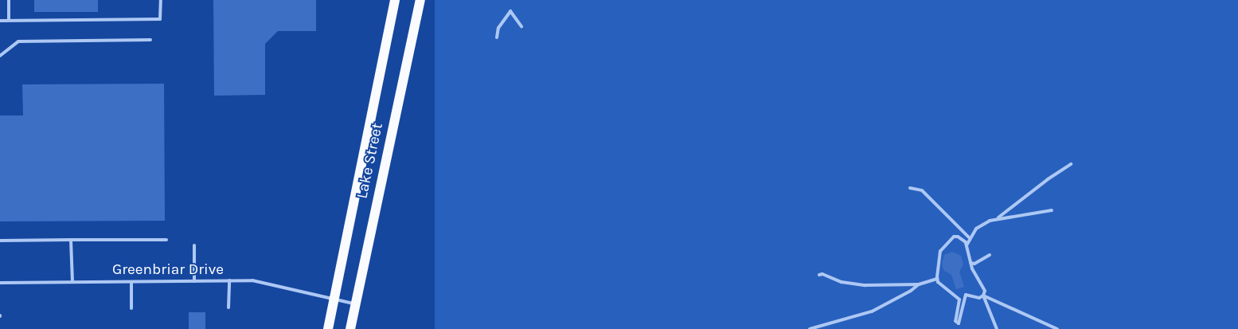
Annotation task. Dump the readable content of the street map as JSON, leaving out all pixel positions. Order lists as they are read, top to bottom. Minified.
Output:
{"streets":{"main road":["Lake Street"],"lane":["Greenbriar Drive"]},"crossings":[["Lake Street","Greenbriar Drive"]]}
